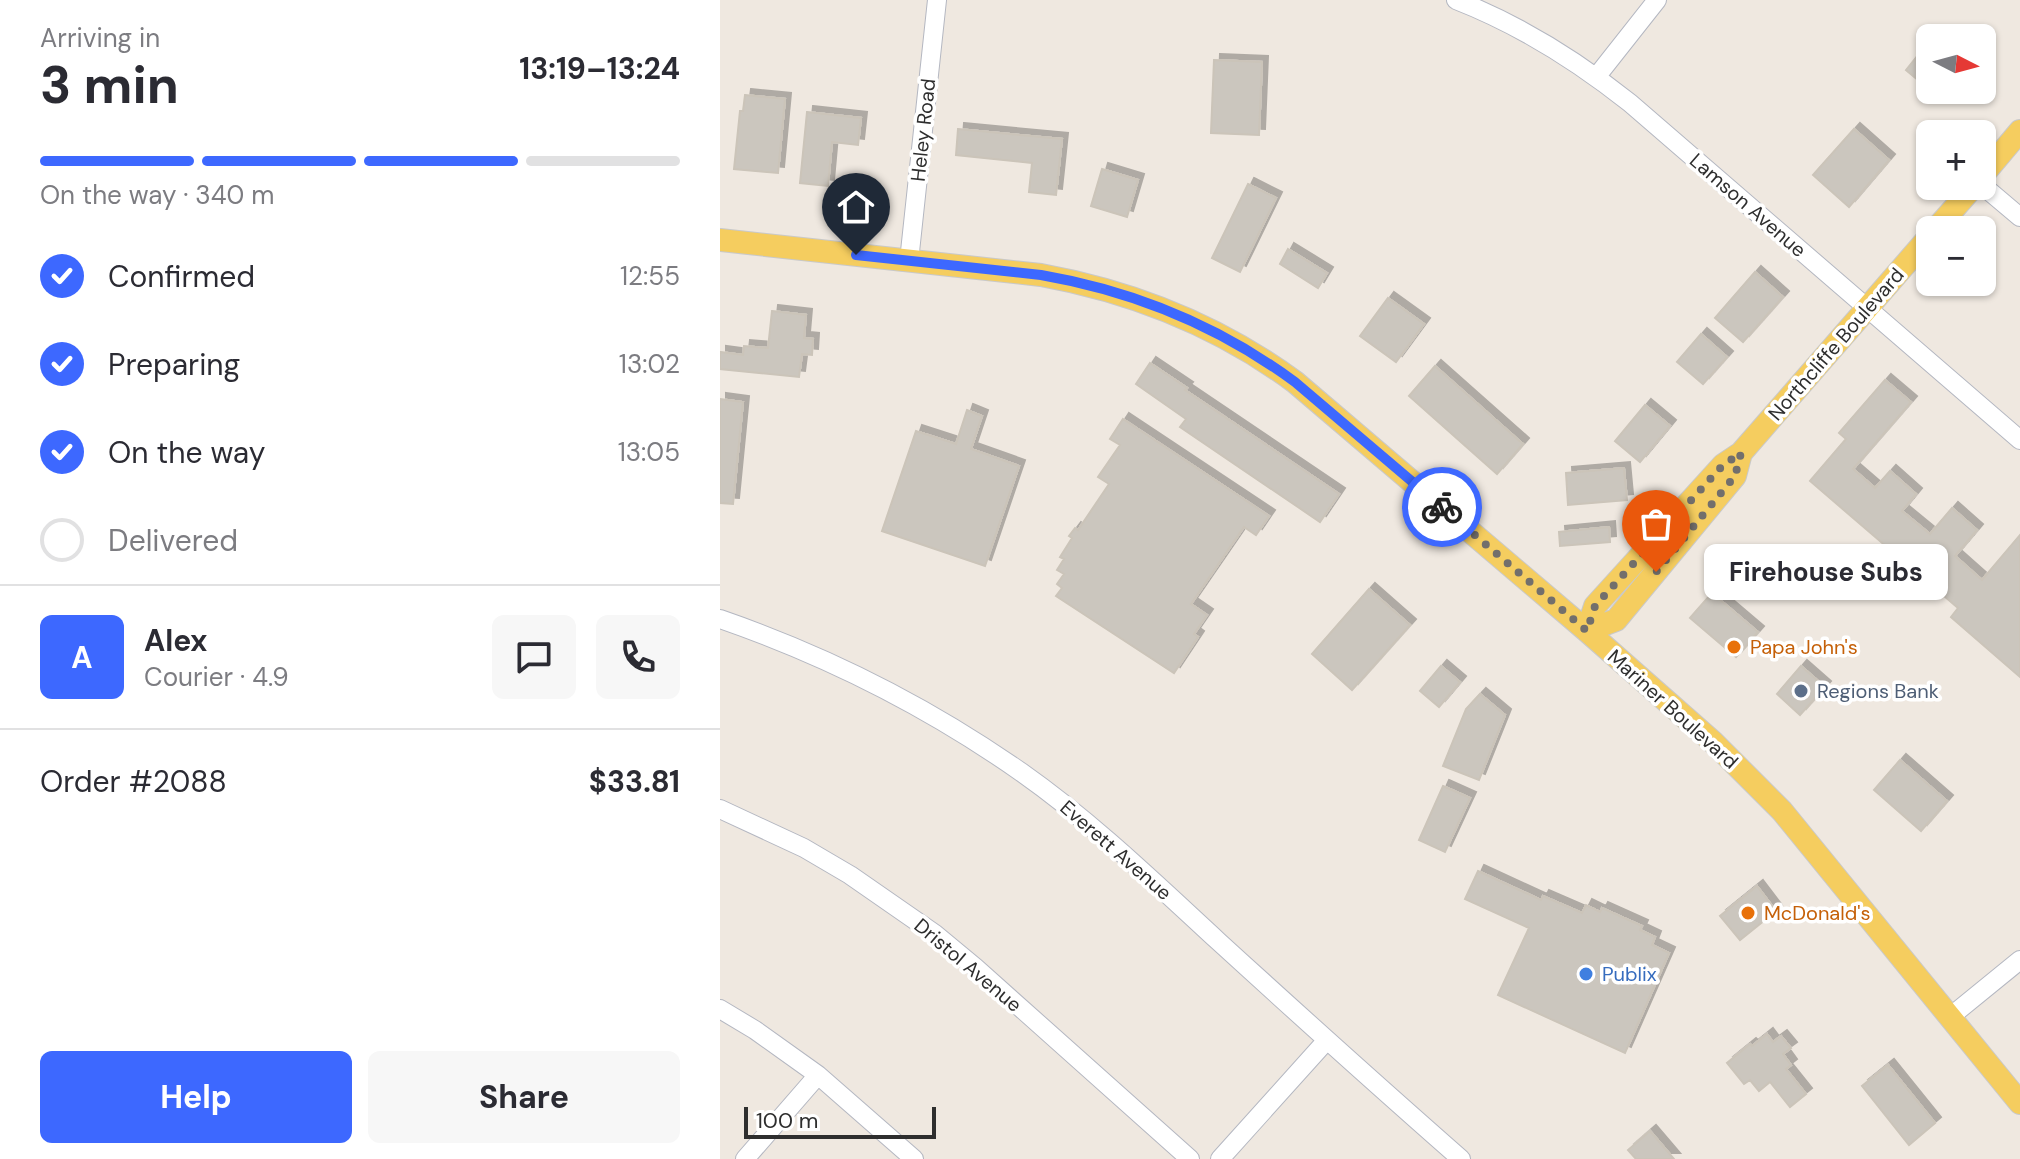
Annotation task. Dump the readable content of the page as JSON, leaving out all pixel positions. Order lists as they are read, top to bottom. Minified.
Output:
{"streets":{"main road":["Northcliffe Boulevard","Mariner Boulevard"],"street":["Heley Road","Lamson Avenue","Everett Avenue","Dristol Avenue"]},"crossings":[["Heley Road","Mariner Boulevard"],["Lamson Avenue","Northcliffe Boulevard"],["Northcliffe Boulevard","Mariner Boulevard"]],"places":["Firehouse Subs","Papa John's","Regions Bank","McDonald's","Publix"],"scale_bar":"100 m","north":"right","page":{"heading":["3 min","Arriving in","13:19–13:24"],"panel":["Alex","Courier · 4.9","Order #2088","$33.81"],"map_buttons":["+","−"],"bar":"On the way · 340 m","list":[["Confirmed","12:55"],["Preparing","13:02"],["On the way","13:05"],"Delivered"],"bubble":"Firehouse Subs","round":"A","buttons":["Help","Share"],"scale":"100 m"}}
